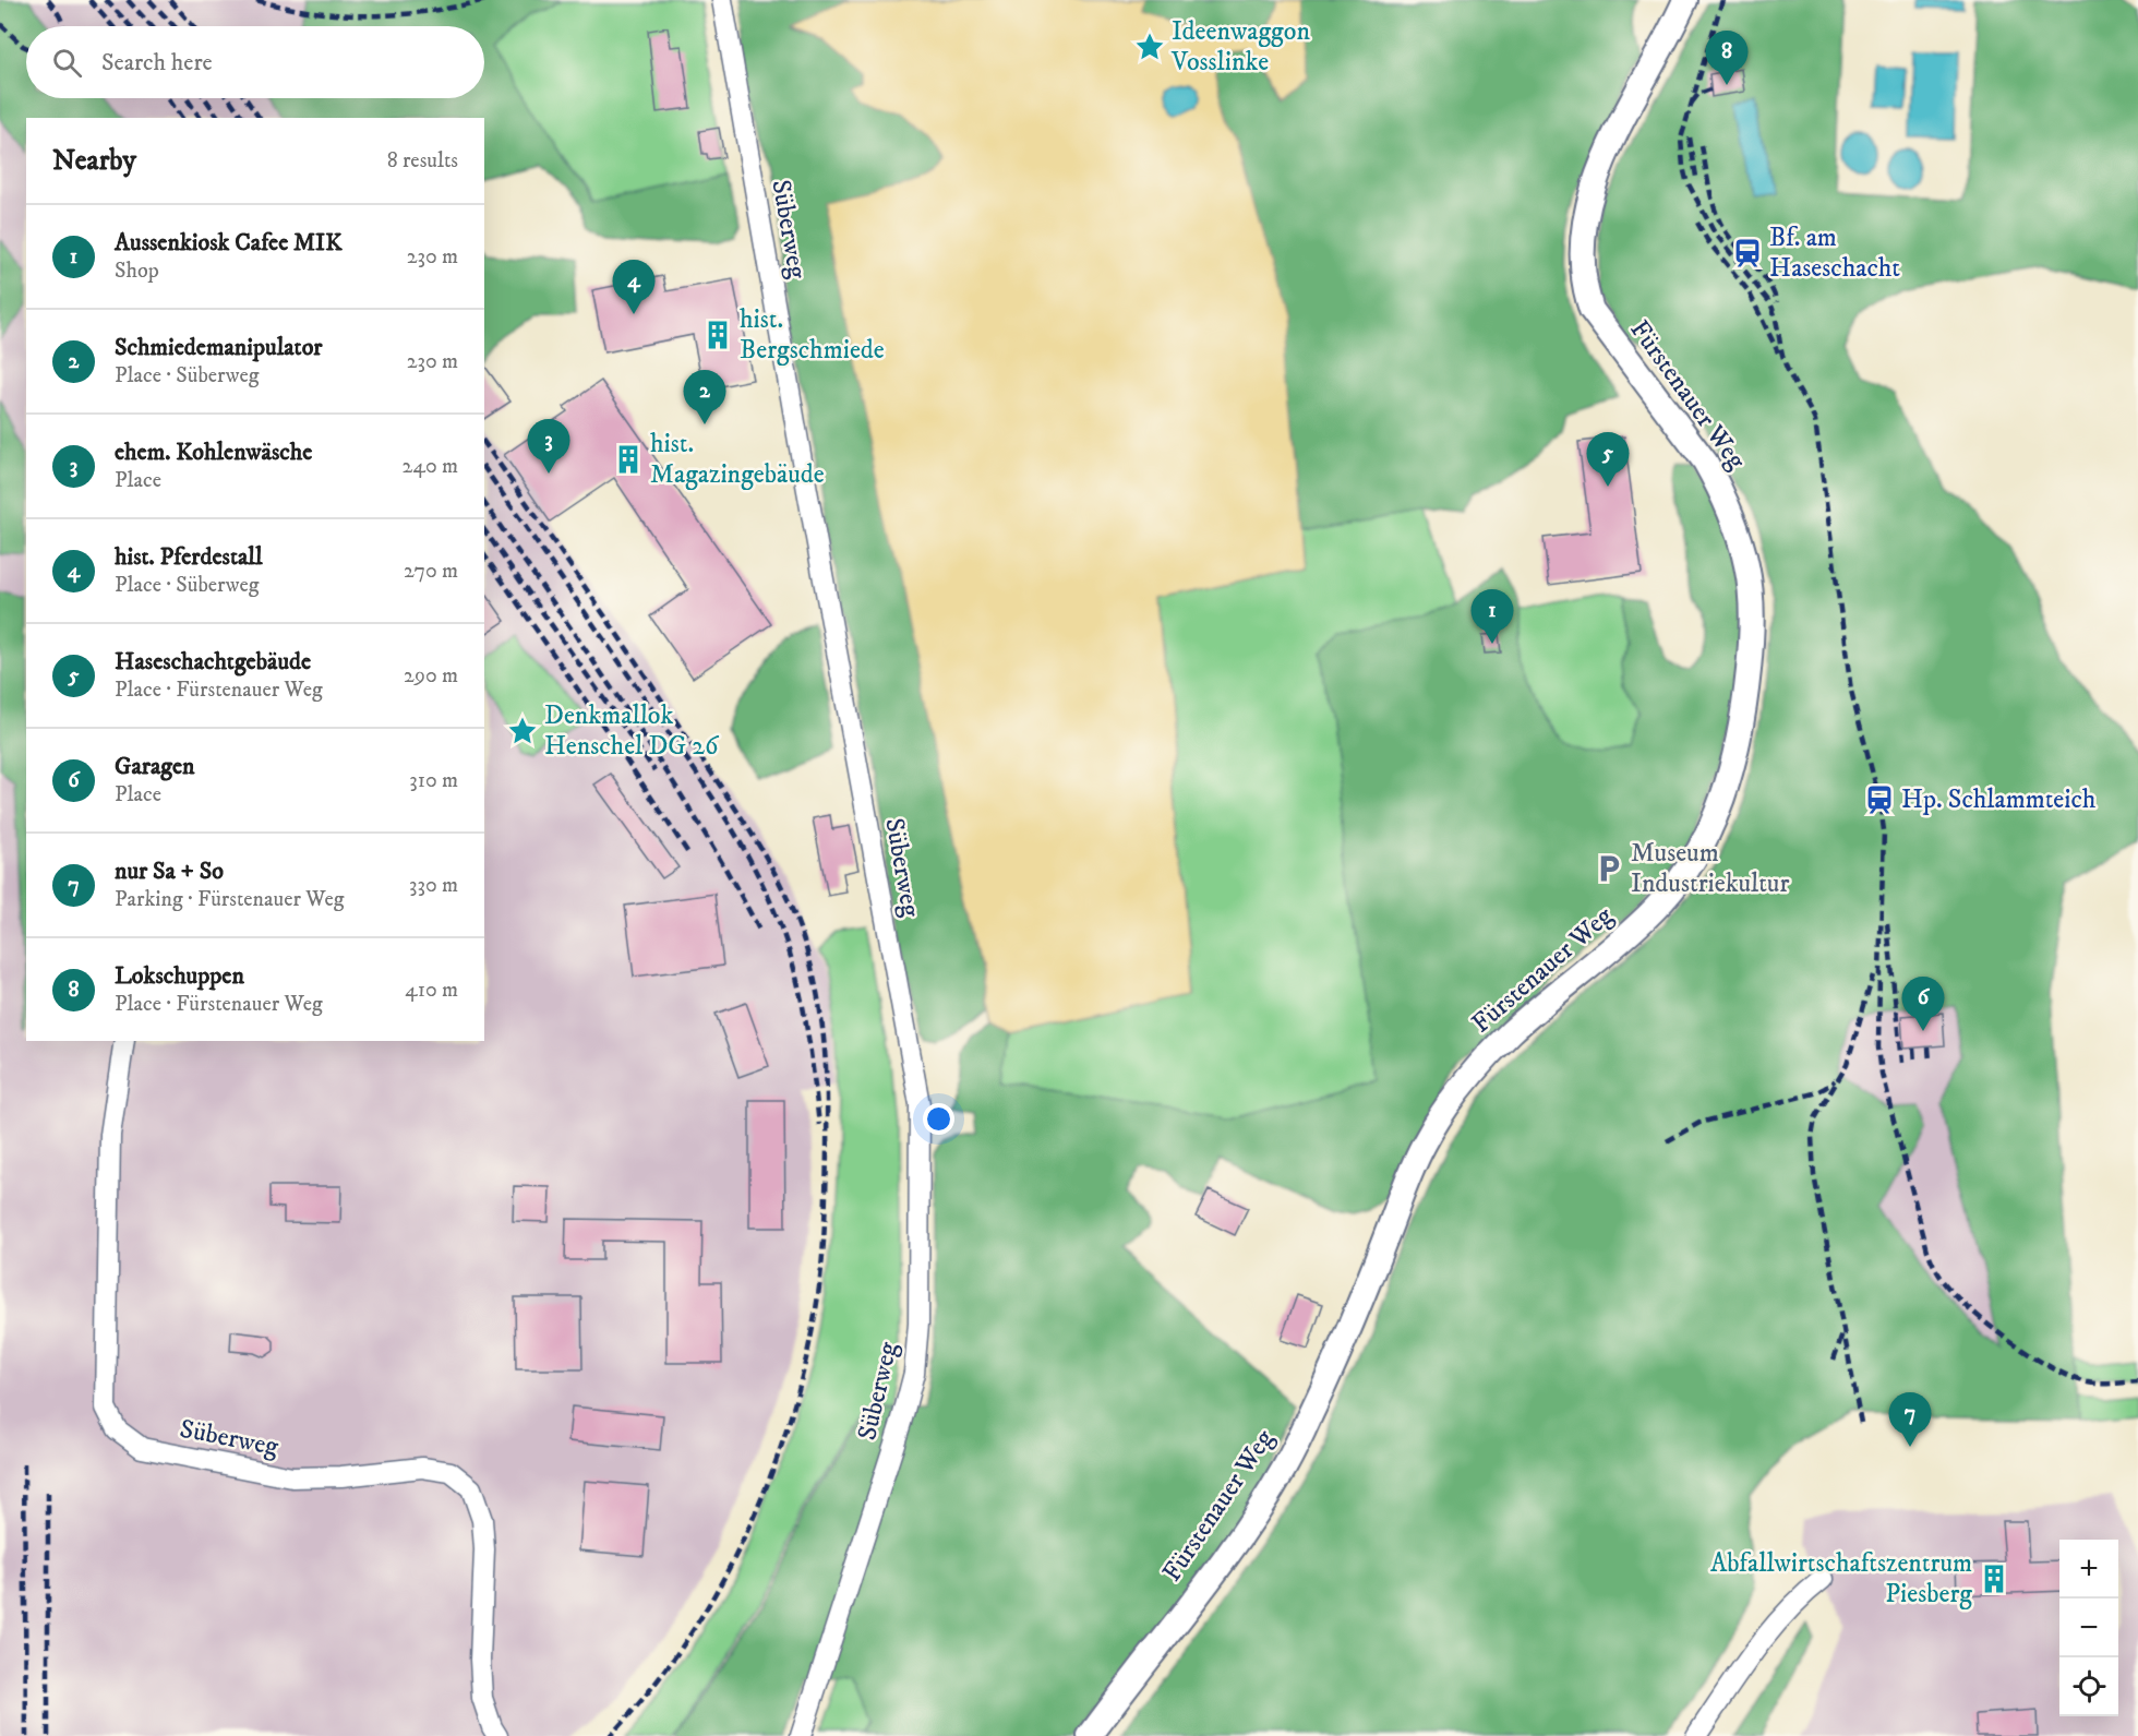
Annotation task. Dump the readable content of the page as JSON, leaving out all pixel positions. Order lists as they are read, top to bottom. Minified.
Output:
{"streets":{"street":["Süberweg","Fürstenauer Weg"]},"places":{"place":["Ideenwaggon Vosslinke","Denkmallok Henschel DG 26"],"station":["Bf. am Haseschacht","Hp. Schlammteich"],"building":["hist. Bergschmiede","hist. Magazingebäude","Abfallwirtschaftszentrum Piesberg"],"parking":["Museum Industriekultur"]},"page":{"search":"Search here","pins":["8","4","2","3","5","1","6","7"],"heading":["Nearby","8 results"],"list":[{"mark":"1","name":"Aussenkiosk Cafee MIK","note":"Shop","value":"230 m"},{"mark":"2","name":"Schmiedemanipulator","note":"Place · Süberweg","value":"230 m"},{"mark":"3","name":"ehem. Kohlenwäsche","note":"Place","value":"240 m"},{"mark":"4","name":"hist. Pferdestall","note":"Place · Süberweg","value":"270 m"},{"mark":"5","name":"Haseschachtgebäude","note":"Place · Fürstenauer Weg","value":"290 m"},{"mark":"6","name":"Garagen","note":"Place","value":"310 m"},{"mark":"7","name":"nur Sa + So","note":"Parking · Fürstenauer Weg","value":"330 m"},{"mark":"8","name":"Lokschuppen","note":"Place · Fürstenauer Weg","value":"410 m"}],"map_buttons":["+","−"]}}
